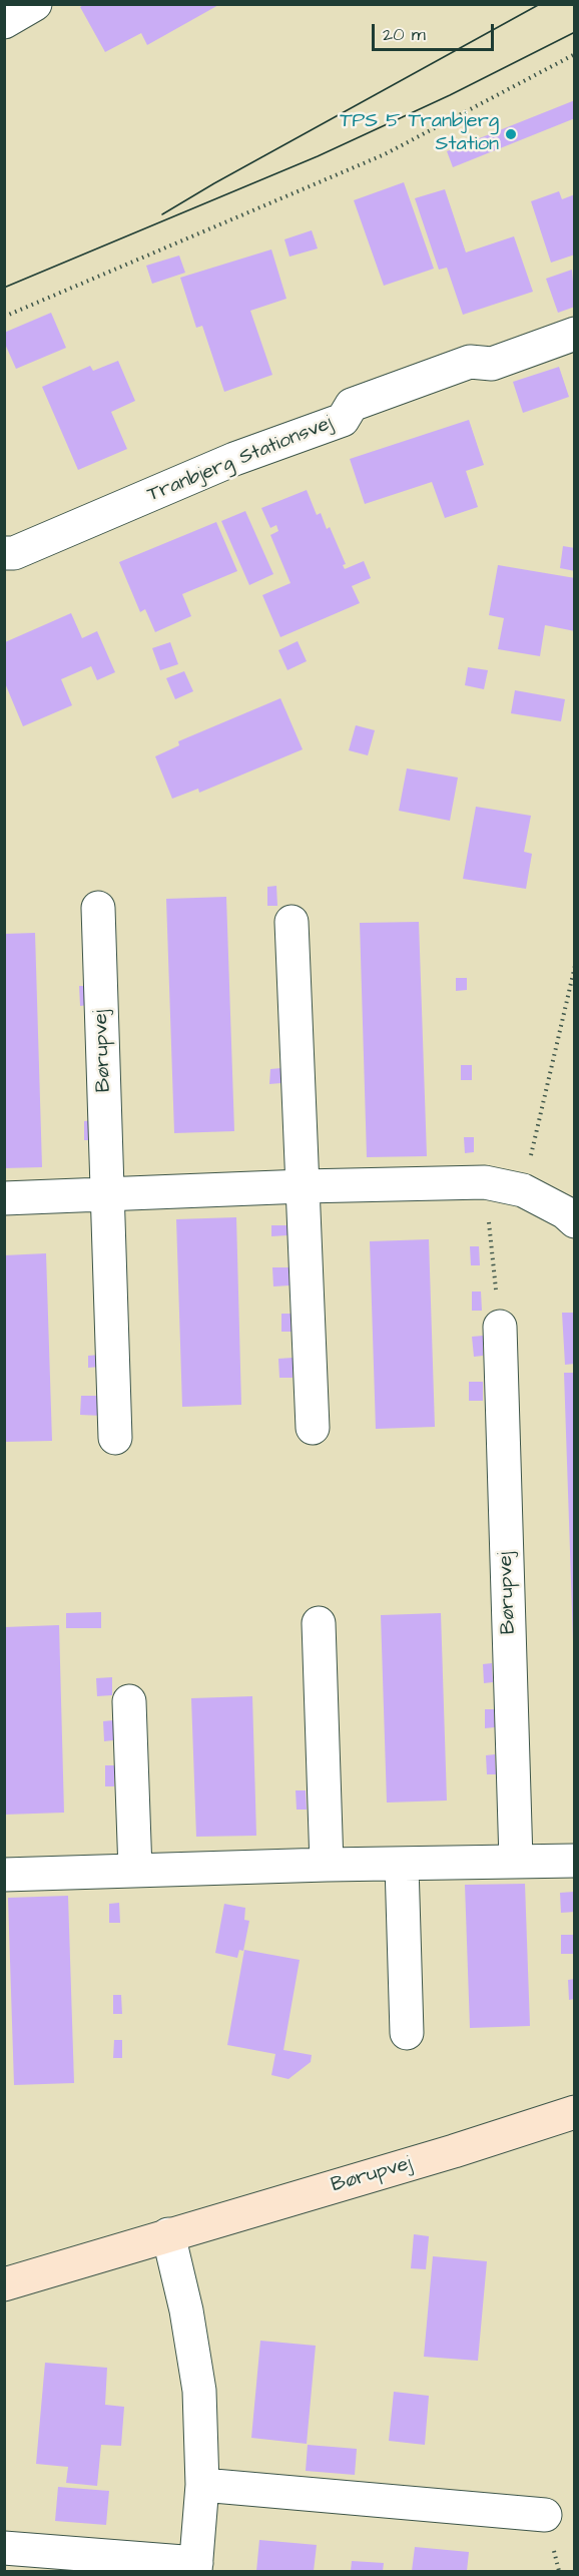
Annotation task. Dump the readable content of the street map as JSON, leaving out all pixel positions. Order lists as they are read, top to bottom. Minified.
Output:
{"streets":{"street":["Tranbjerg Stationsvej","Børupvej"]},"places":["TPS 5 Tranbjerg Station"],"scale_bar":"20 m"}
